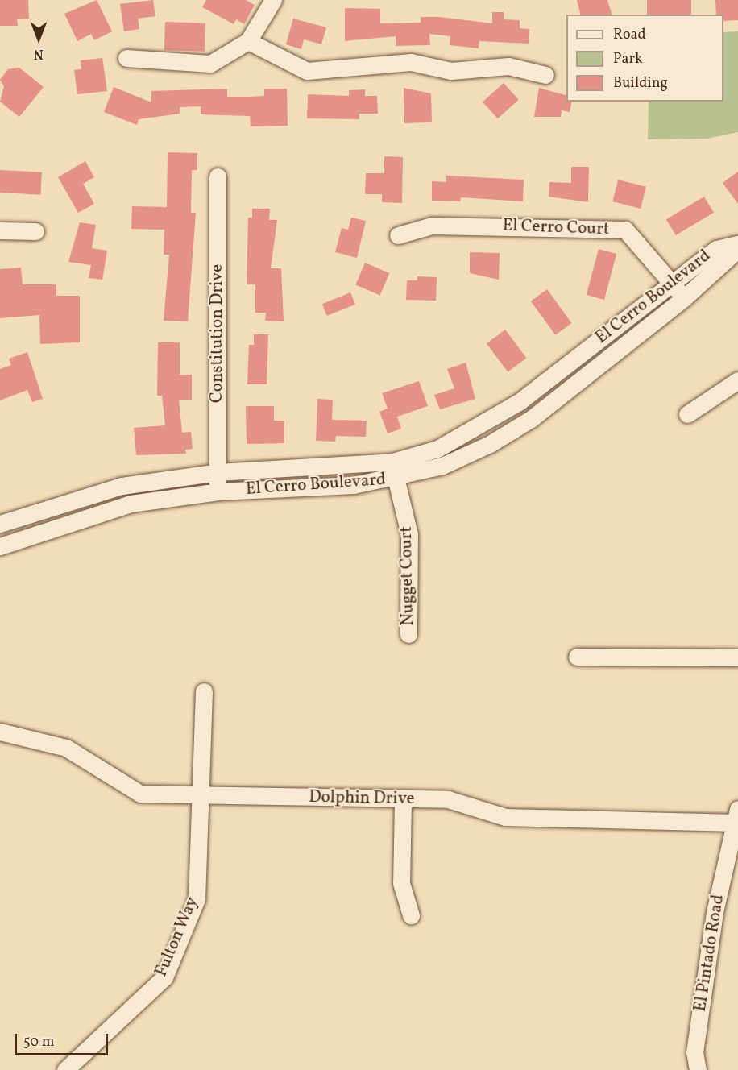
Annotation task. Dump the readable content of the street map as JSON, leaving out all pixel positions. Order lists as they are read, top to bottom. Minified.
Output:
{"streets":{"street":["El Cerro Court","El Cerro Boulevard","Constitution Drive","Nugget Court","Dolphin Drive","Fulton Way","El Pintado Road"]},"crossings":[["El Cerro Court","El Cerro Boulevard"],["El Cerro Boulevard","Constitution Drive"],["El Cerro Boulevard","Nugget Court"],["Dolphin Drive","Fulton Way"],["Dolphin Drive","El Pintado Road"]],"legend":["Road","Park","Building"],"scale_bar":"50 m","north":"bottom"}
